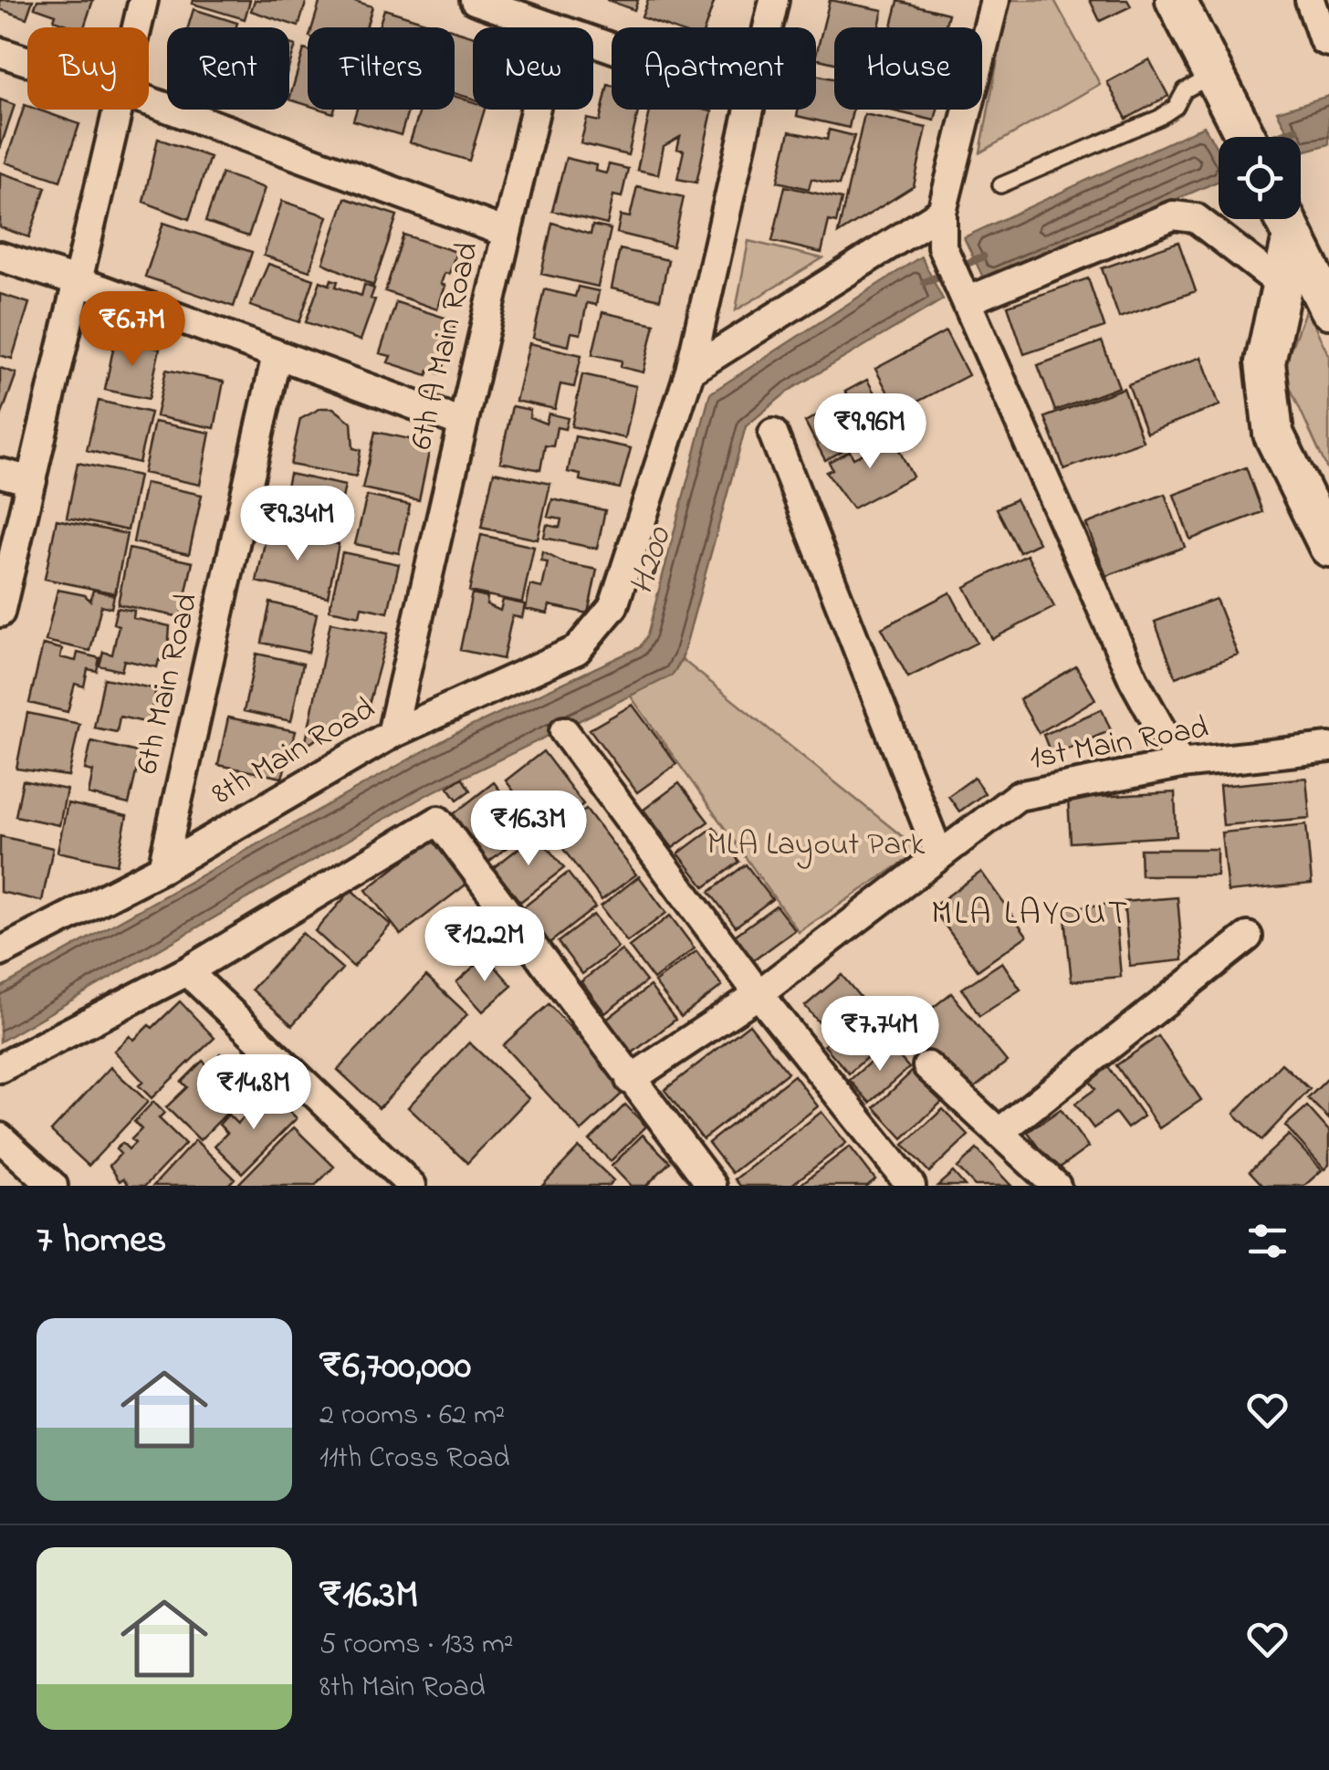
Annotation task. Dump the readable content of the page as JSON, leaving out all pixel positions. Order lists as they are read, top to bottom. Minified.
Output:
{"streets":{"street":["6th A Main Road","6th Main Road","1st Main Road","8th Main Road"]},"crossings":[["6th A Main Road","8th Main Road"],["6th Main Road","8th Main Road"]],"districts":["MLA LAYOUT"],"water":["H200"],"parks":["MLA Layout Park"],"page":{"chip":["Buy","Rent","Filters","New","Apartment","House"],"price":["₹6.7M","₹9.96M","₹9.34M","₹16.3M","₹12.2M","₹7.74M","₹14.8M"],"heading":"7 homes","list":[{"name":"₹6,700,000","note":"2 rooms · 62 m² · 11th Cross Road"},{"name":"₹16.3M","note":"5 rooms · 133 m² · 8th Main Road"}]}}
